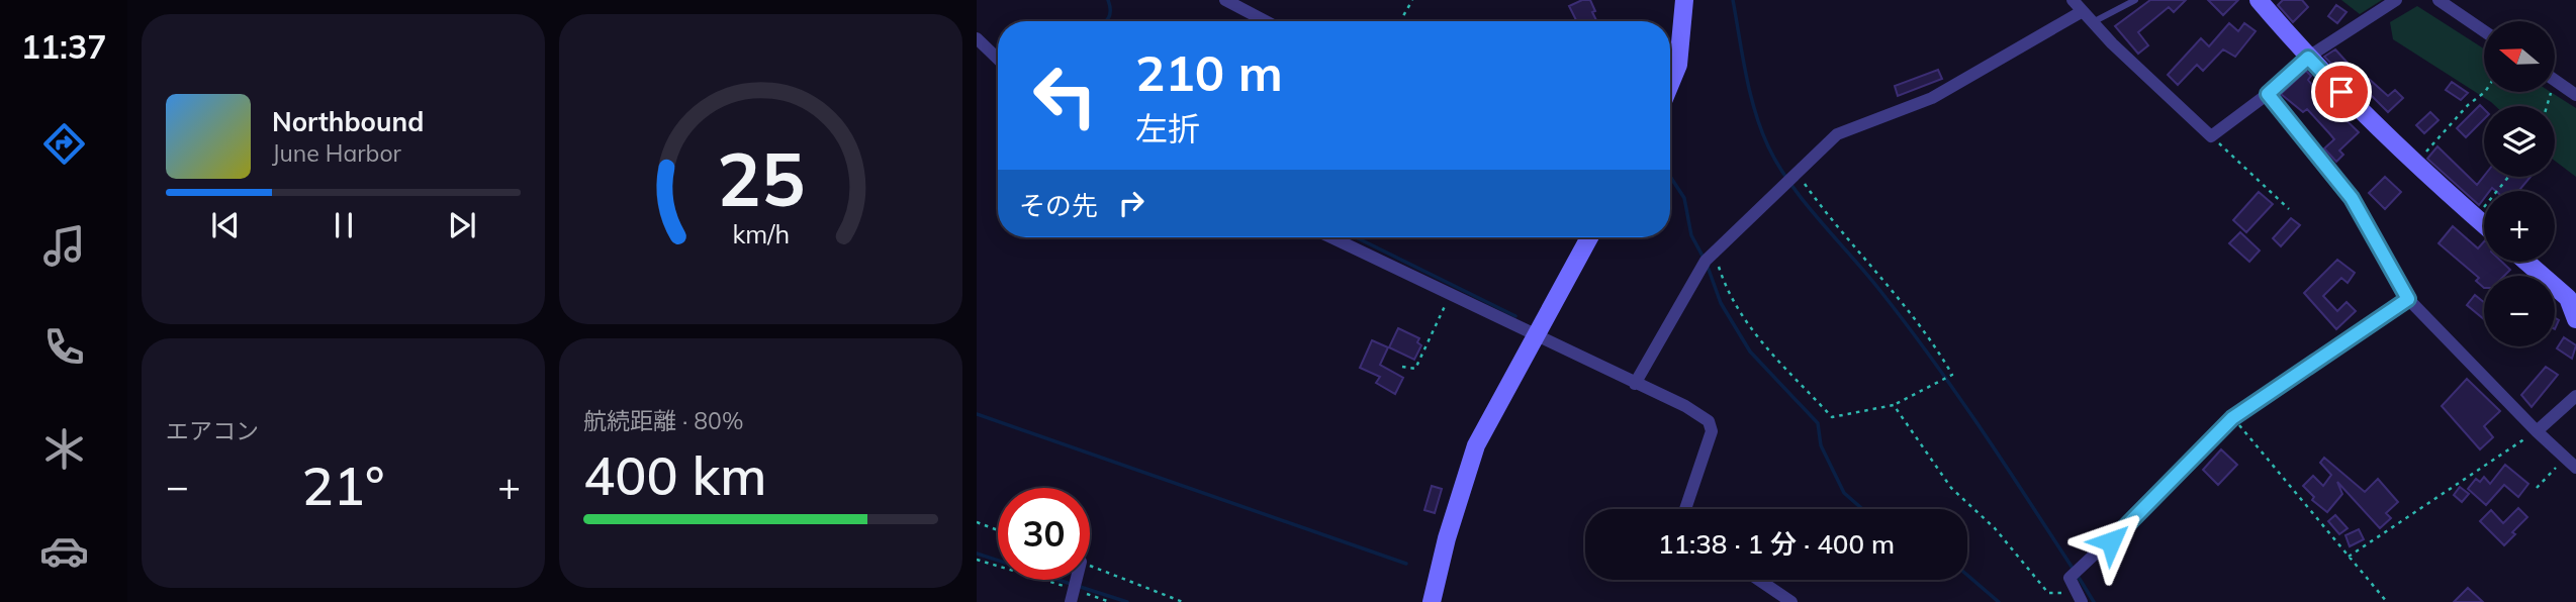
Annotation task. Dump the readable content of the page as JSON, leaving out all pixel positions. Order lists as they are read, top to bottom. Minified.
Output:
{"north":"left","page":{"tabs":"11:37","map_buttons":["+","−"],"turn":["210 m","左折"],"song":["Northbound","June Harbor"],"then":"その先","tile":["エアコン",["航続距離 · 80%","400 km"]],"heat":["−","21°","+"],"limit":"30","trip":"11:38 · 1 分 · 400 m","gauge":["25","km/h"]}}
